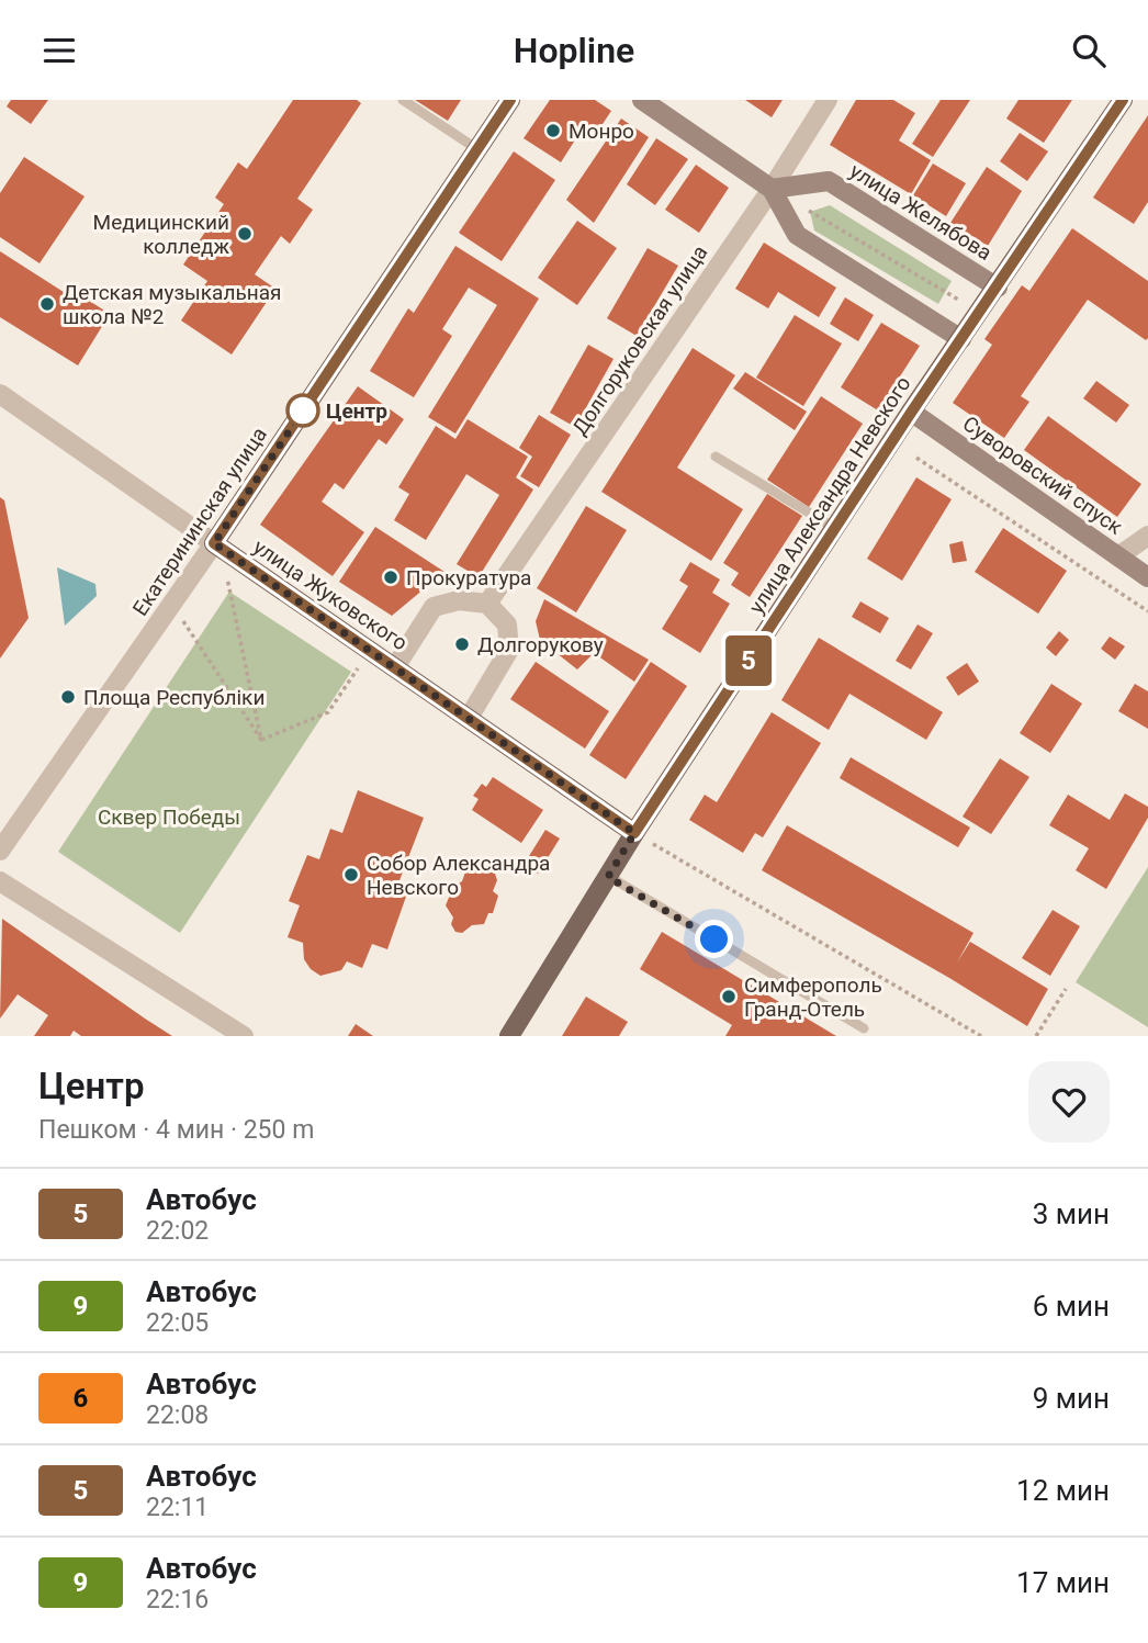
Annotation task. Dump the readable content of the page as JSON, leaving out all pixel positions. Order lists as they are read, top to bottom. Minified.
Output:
{"streets":{"main road":["улица Желябова","Суворовский спуск","улица Александра Невского","Екатерининская улица","улица Жуковского"],"street":["Долгоруковская улица"]},"crossings":[["улица Желябова","Долгоруковская улица"],["улица Желябова","улица Александра Невского"],["Суворовский спуск","улица Александра Невского"],["улица Александра Невского","улица Жуковского"],["Екатерининская улица","улица Жуковского"]],"parks":["Сквер Победы"],"places":["Монро","Медицинский колледж","Детская музыкальная школа №2","Центр","Прокуратура","Долгорукову","Площа Республіки","Собор Александра Невского","Симферополь Гранд-Отель"],"lines":["bus line 5"],"page":{"header":"Hopline","on_map":"5","heading":["Центр","Пешком · 4 мин · 250 m"],"list":[{"mark":"5","name":"Автобус","note":"22:02","value":"3 мин"},{"mark":"9","name":"Автобус","note":"22:05","value":"6 мин"},{"mark":"6","name":"Автобус","note":"22:08","value":"9 мин"},{"mark":"5","name":"Автобус","note":"22:11","value":"12 мин"},{"mark":"9","name":"Автобус","note":"22:16","value":"17 мин"}]}}
